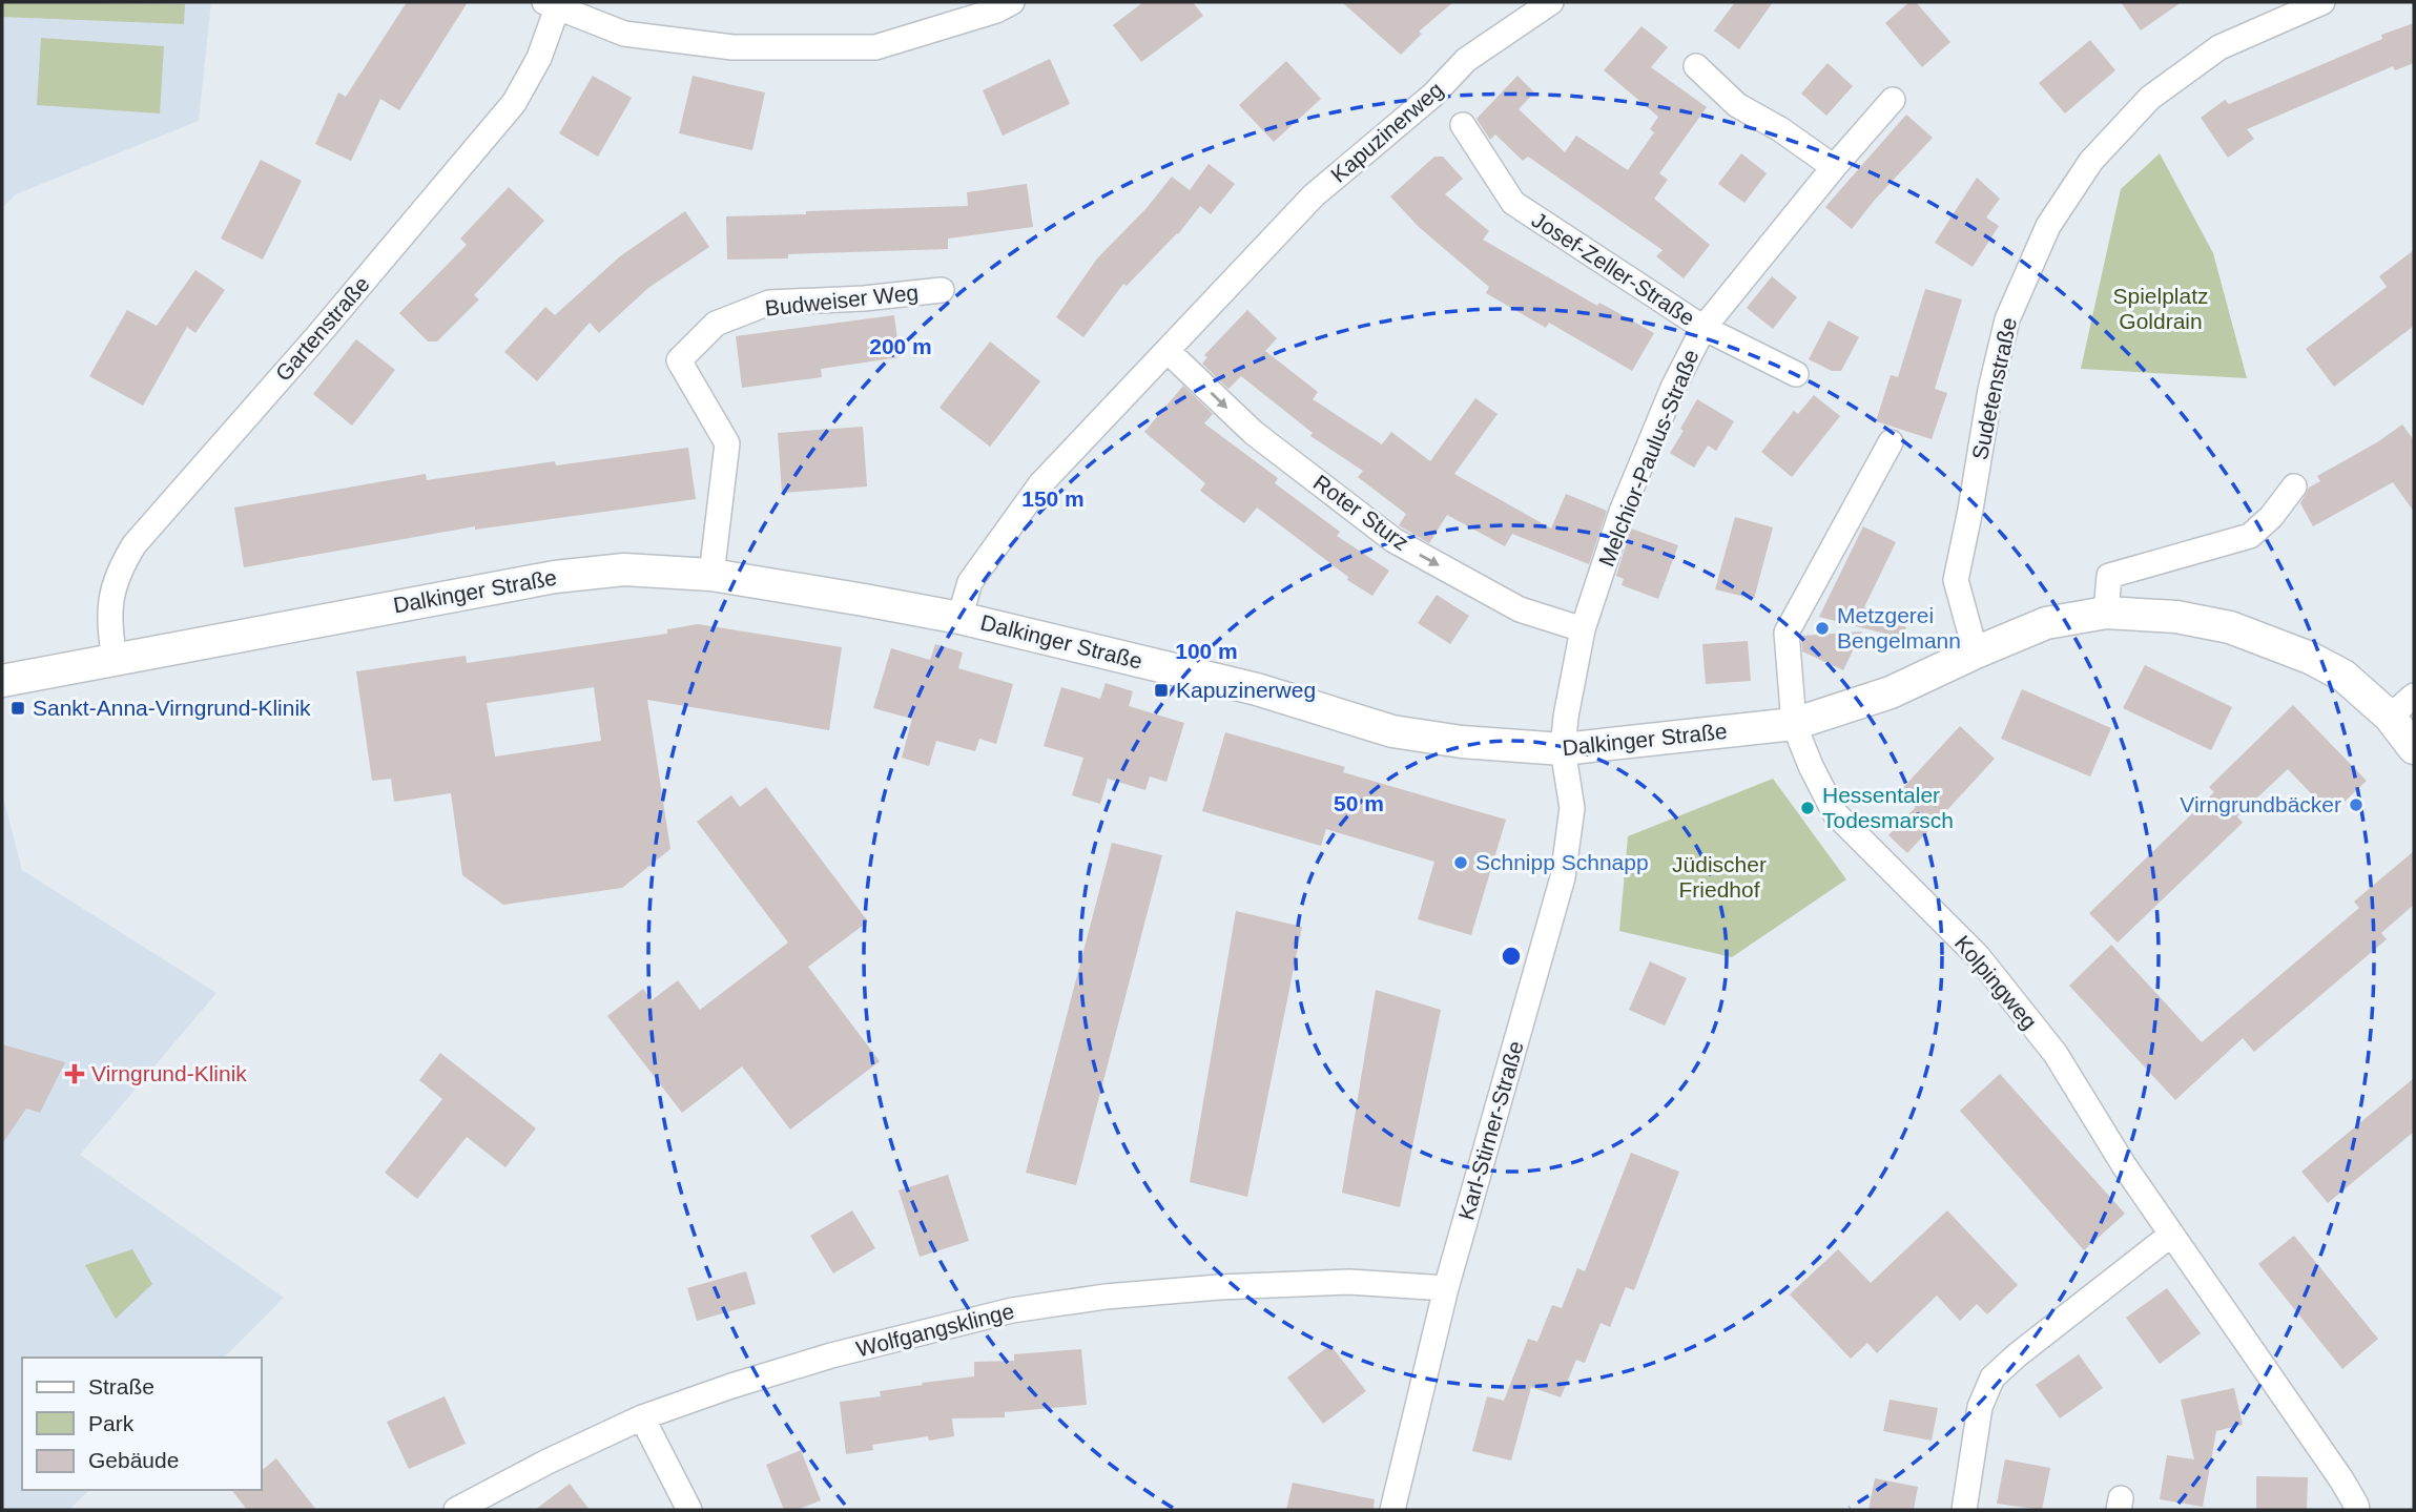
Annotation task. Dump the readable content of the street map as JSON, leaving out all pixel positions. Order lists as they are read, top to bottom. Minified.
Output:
{"streets":{"street":["Kapuzinerweg","Josef-Zeller-Straße","Budweiser Weg","Gartenstraße","Sudetenstraße","Melchior-Paulus-Straße","Roter Sturz","Dalkinger Straße","Kolpingweg","Karl-Stirner-Straße","Wolfgangsklinge"]},"crossings":[["Kapuzinerweg","Roter Sturz"],["Kapuzinerweg","Dalkinger Straße"],["Josef-Zeller-Straße","Melchior-Paulus-Straße"],["Budweiser Weg","Dalkinger Straße"],["Gartenstraße","Dalkinger Straße"],["Sudetenstraße","Dalkinger Straße"],["Melchior-Paulus-Straße","Roter Sturz"],["Melchior-Paulus-Straße","Dalkinger Straße"],["Melchior-Paulus-Straße","Karl-Stirner-Straße"],["Dalkinger Straße","Kolpingweg"],["Dalkinger Straße","Karl-Stirner-Straße"],["Karl-Stirner-Straße","Wolfgangsklinge"]],"one_way":["Roter Sturz"],"parks":["Spielplatz Goldrain","Jüdischer Friedhof"],"places":{"other":["Metzgerei Bengelmann","Virngrundbäcker","Hessentaler Todesmarsch","Schnipp Schnapp"],"transit":["Kapuzinerweg","Sankt-Anna-Virngrund-Klinik"],"health":["Virngrund-Klinik"]},"legend":["Straße","Park","Gebäude"],"rings":["200 m","150 m","100 m","50 m"]}
